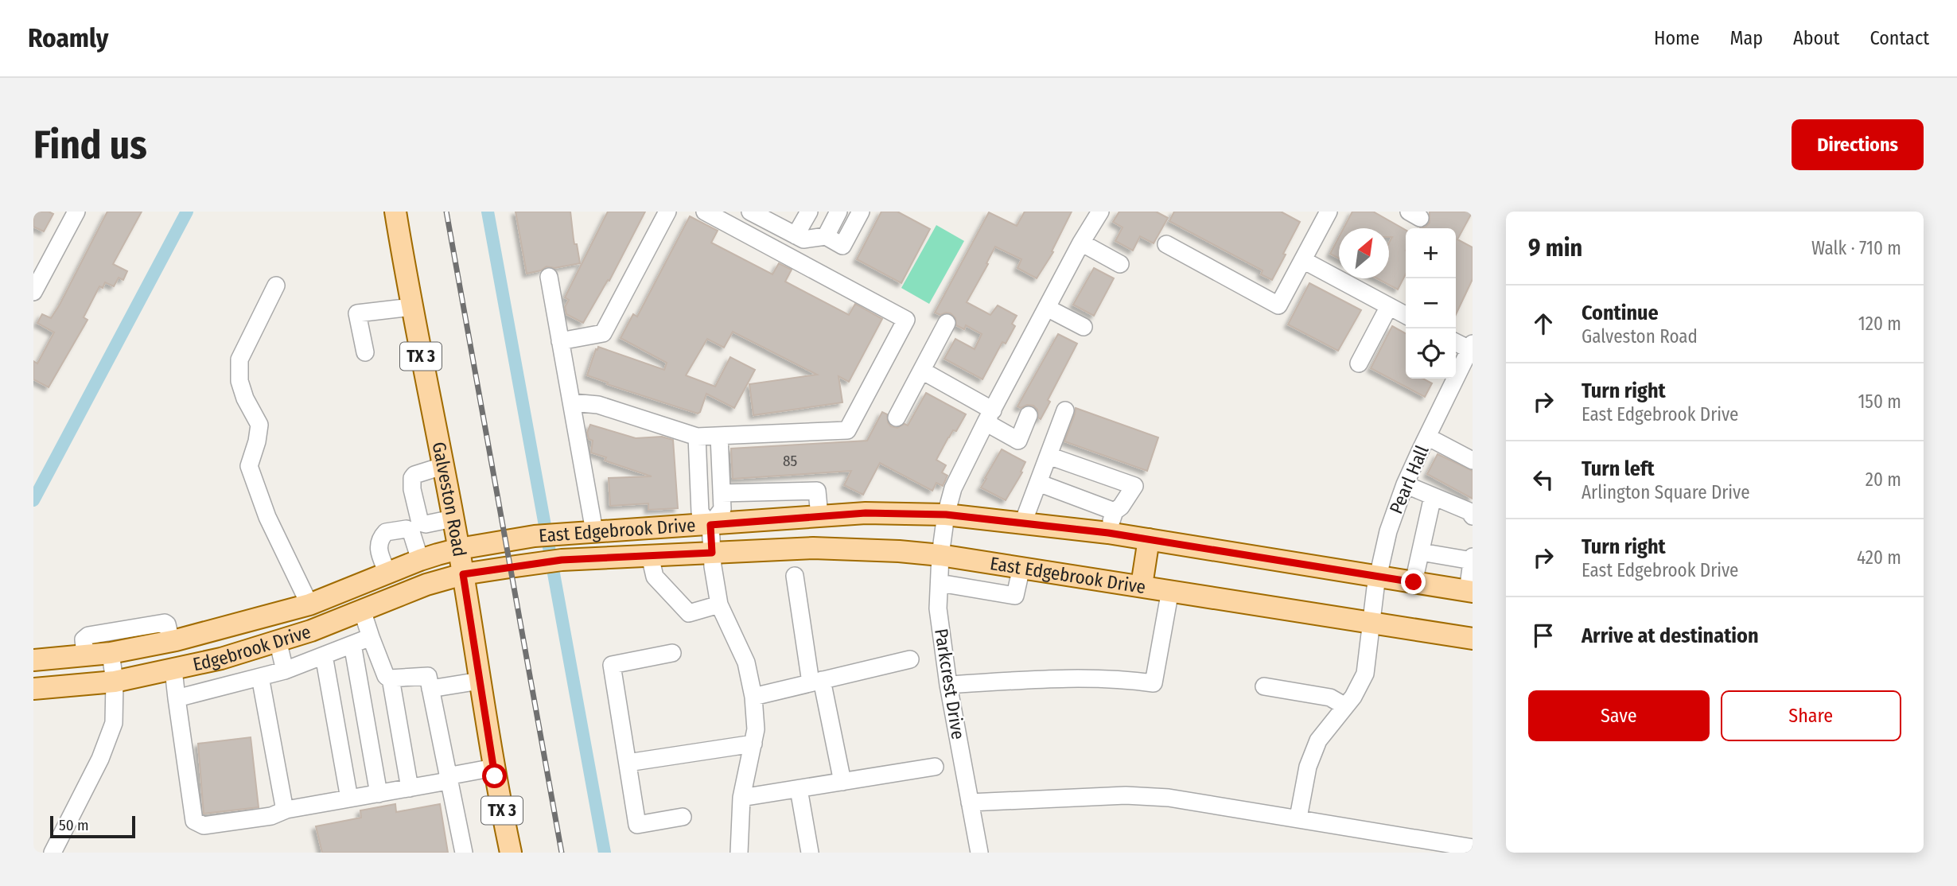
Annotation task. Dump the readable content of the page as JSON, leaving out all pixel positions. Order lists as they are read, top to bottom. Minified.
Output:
{"streets":{"main road":["TX 3","Galveston Road","East Edgebrook Drive","Edgebrook Drive"],"street":["Pearl Hall","Parkcrest Drive"]},"crossings":[["Pearl Hall","East Edgebrook Drive"],["Galveston Road","East Edgebrook Drive"],["Galveston Road","Edgebrook Drive"],["East Edgebrook Drive","Edgebrook Drive"],["East Edgebrook Drive","Parkcrest Drive"]],"house_numbers":["85"],"scale_bar":"50 m","north":"top right","page":{"header":"Roamly","nav":["Home","Map","About","Contact"],"buttons":["Directions",["Save","Share"]],"title":"Find us","heading":["9 min","Walk · 710 m"],"map_buttons":["+","−"],"list":[["Continue","Galveston Road","120 m"],["Turn right","East Edgebrook Drive","150 m"],["Turn left","Arlington Square Drive","20 m"],["Turn right","East Edgebrook Drive","420 m"],"Arrive at destination"],"scale":"50 m"}}
